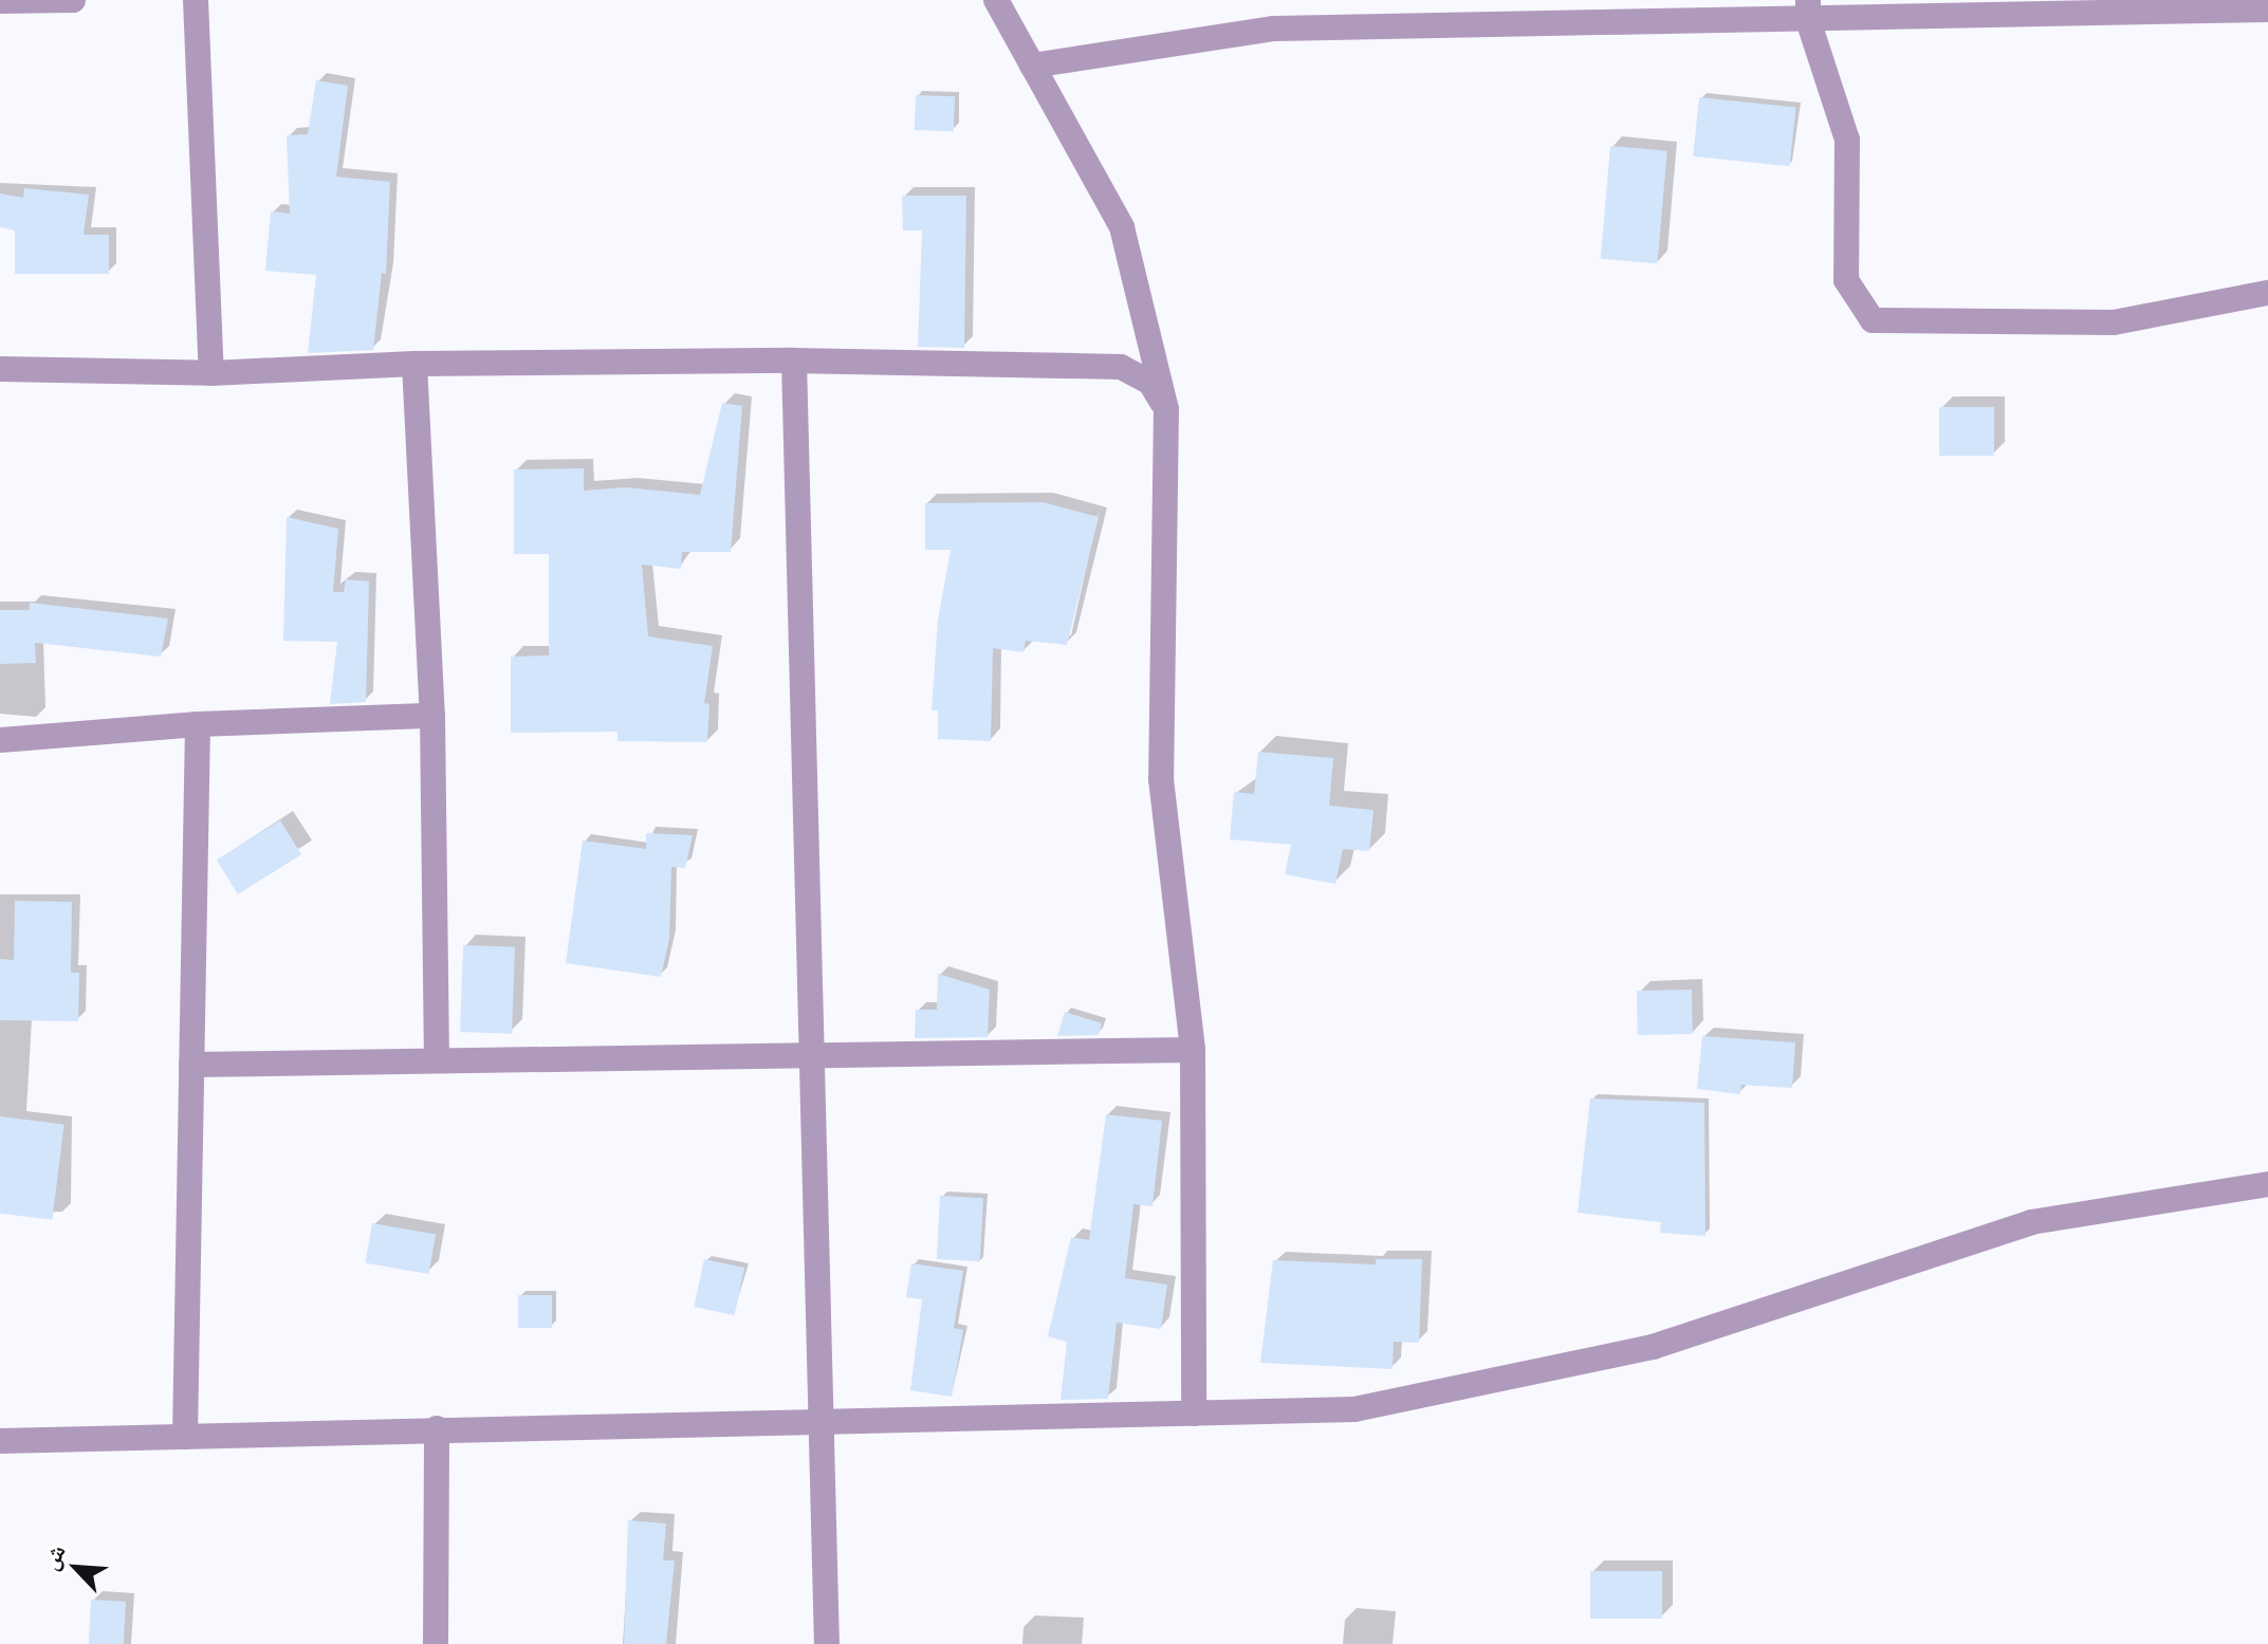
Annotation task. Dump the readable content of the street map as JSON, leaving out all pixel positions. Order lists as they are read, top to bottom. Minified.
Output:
{"north":"top left"}
